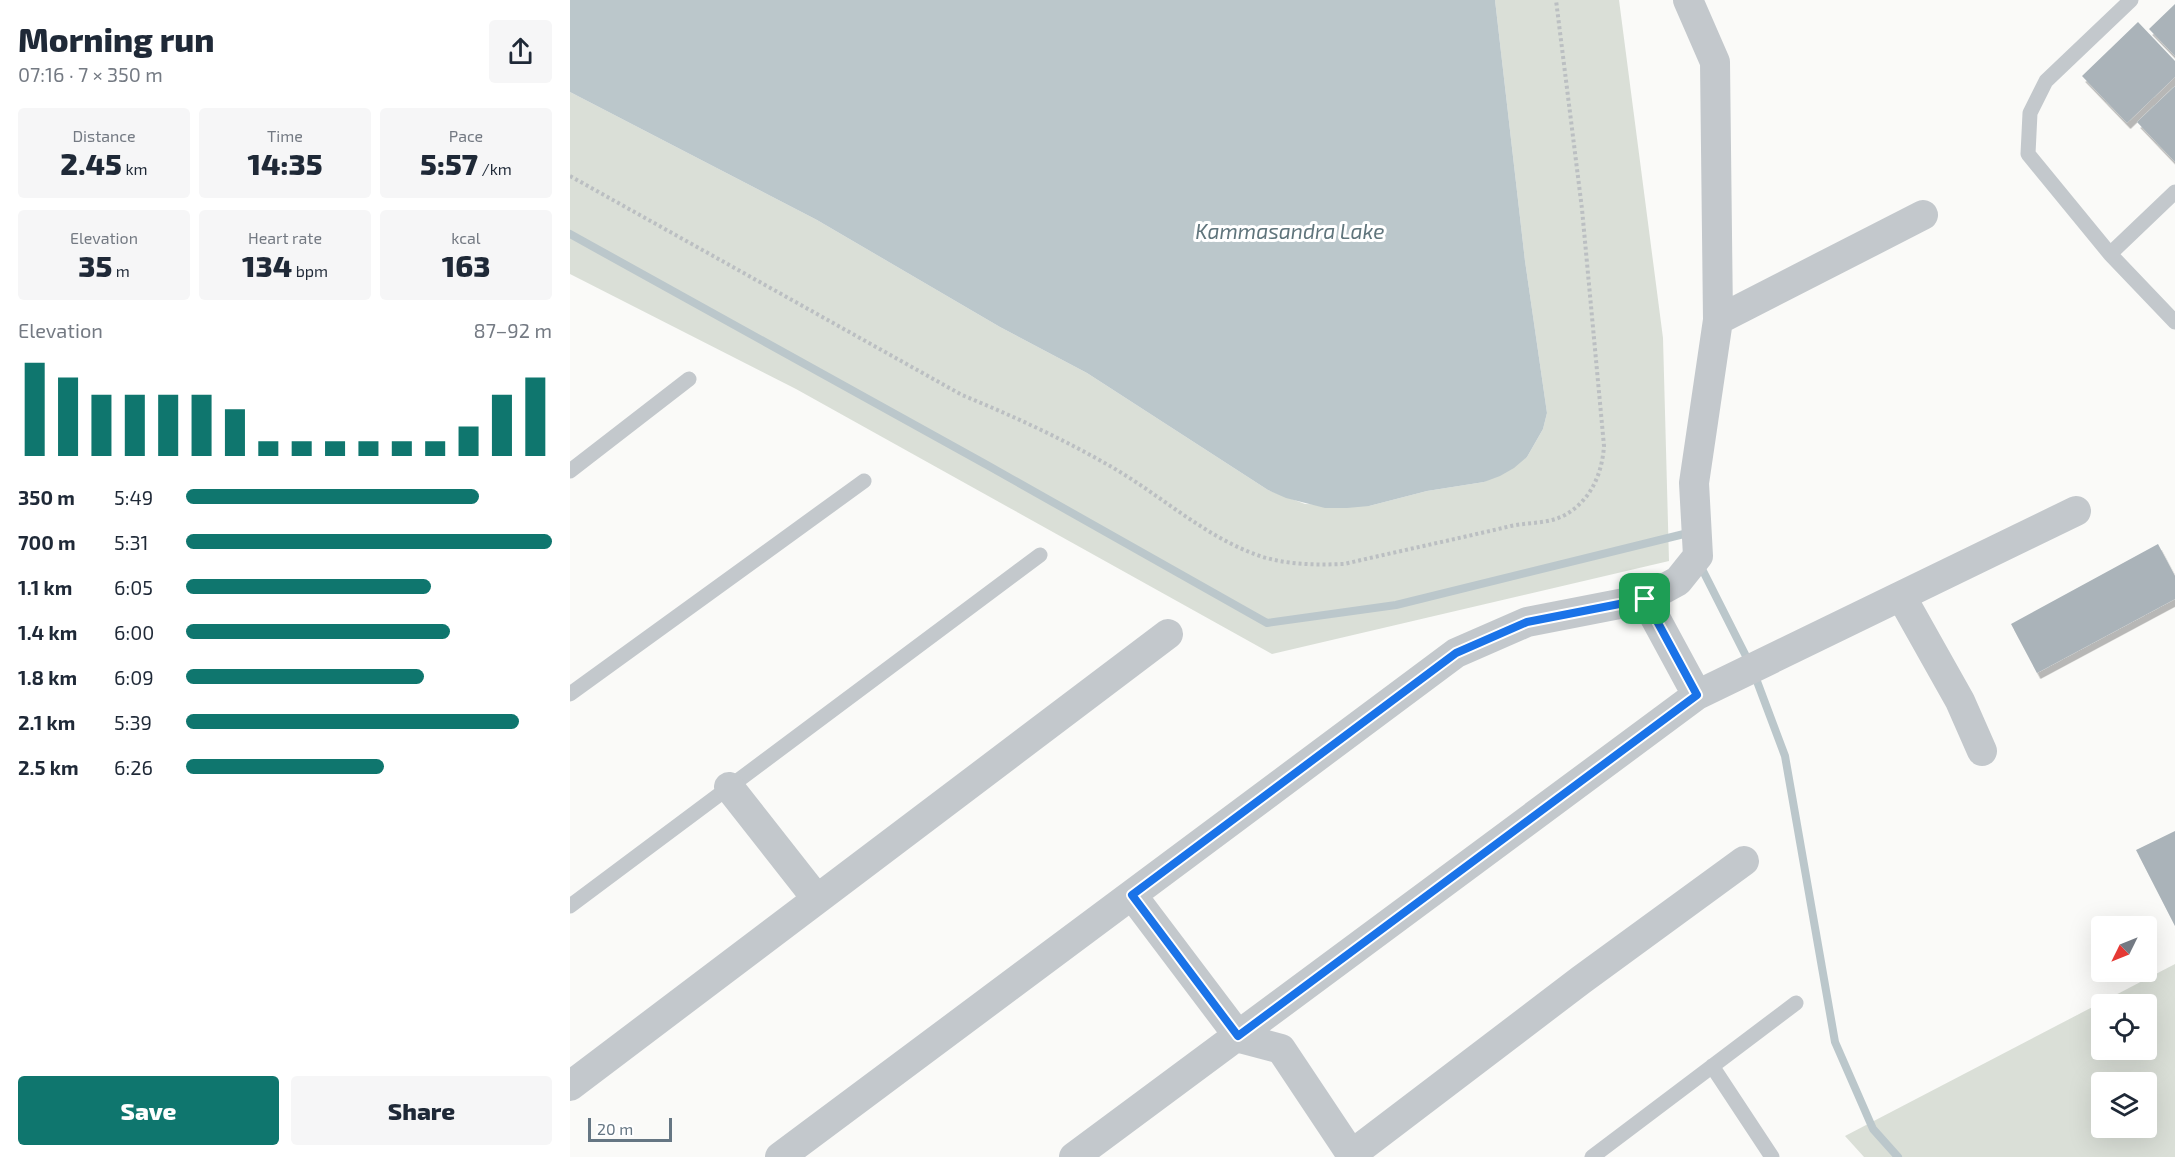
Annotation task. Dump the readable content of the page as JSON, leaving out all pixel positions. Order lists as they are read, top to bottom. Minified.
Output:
{"water":["Kammasandra Lake"],"scale_bar":"20 m","north":"bottom left","page":{"heading":["Morning run","07:16 · 7 × 350 m"],"stats":[["Distance","2.45 km"],["Time","14:35"],["Pace","5:57 /km"],["Elevation","35 m"],["Heart rate","134 bpm"],["kcal","163"]],"chart":["Elevation","87–92 m"],"list":[{"name":"350 m","note":"5:49"},{"name":"700 m","note":"5:31"},{"name":"1.1 km","note":"6:05"},{"name":"1.4 km","note":"6:00"},{"name":"1.8 km","note":"6:09"},{"name":"2.1 km","note":"5:39"},{"name":"2.5 km","note":"6:26"}],"buttons":["Save","Share"],"scale":"20 m"}}
